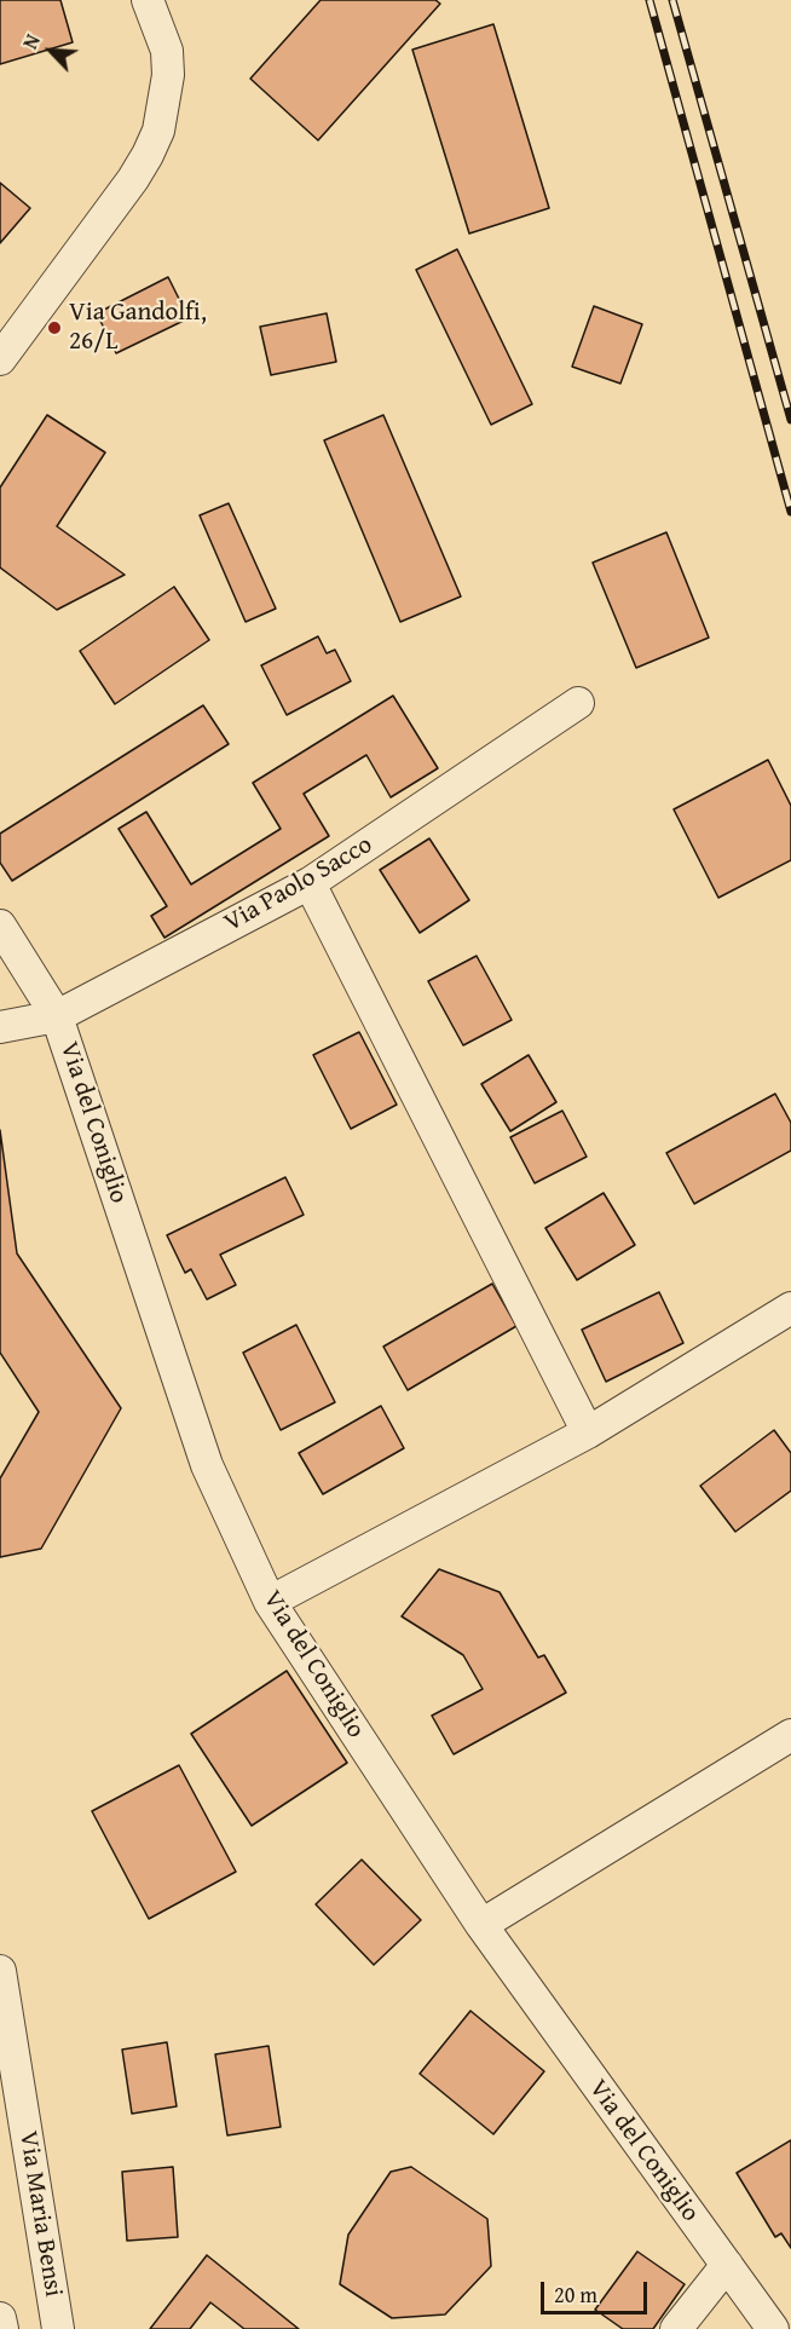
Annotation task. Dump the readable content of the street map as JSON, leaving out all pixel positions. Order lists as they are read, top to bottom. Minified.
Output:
{"streets":{"street":["Via Paolo Sacco","Via del Coniglio","Via Maria Bensi"]},"crossings":[["Via Paolo Sacco","Via del Coniglio"]],"places":["Via Gandolfi, 26/L"],"scale_bar":"20 m","north":"top left"}
